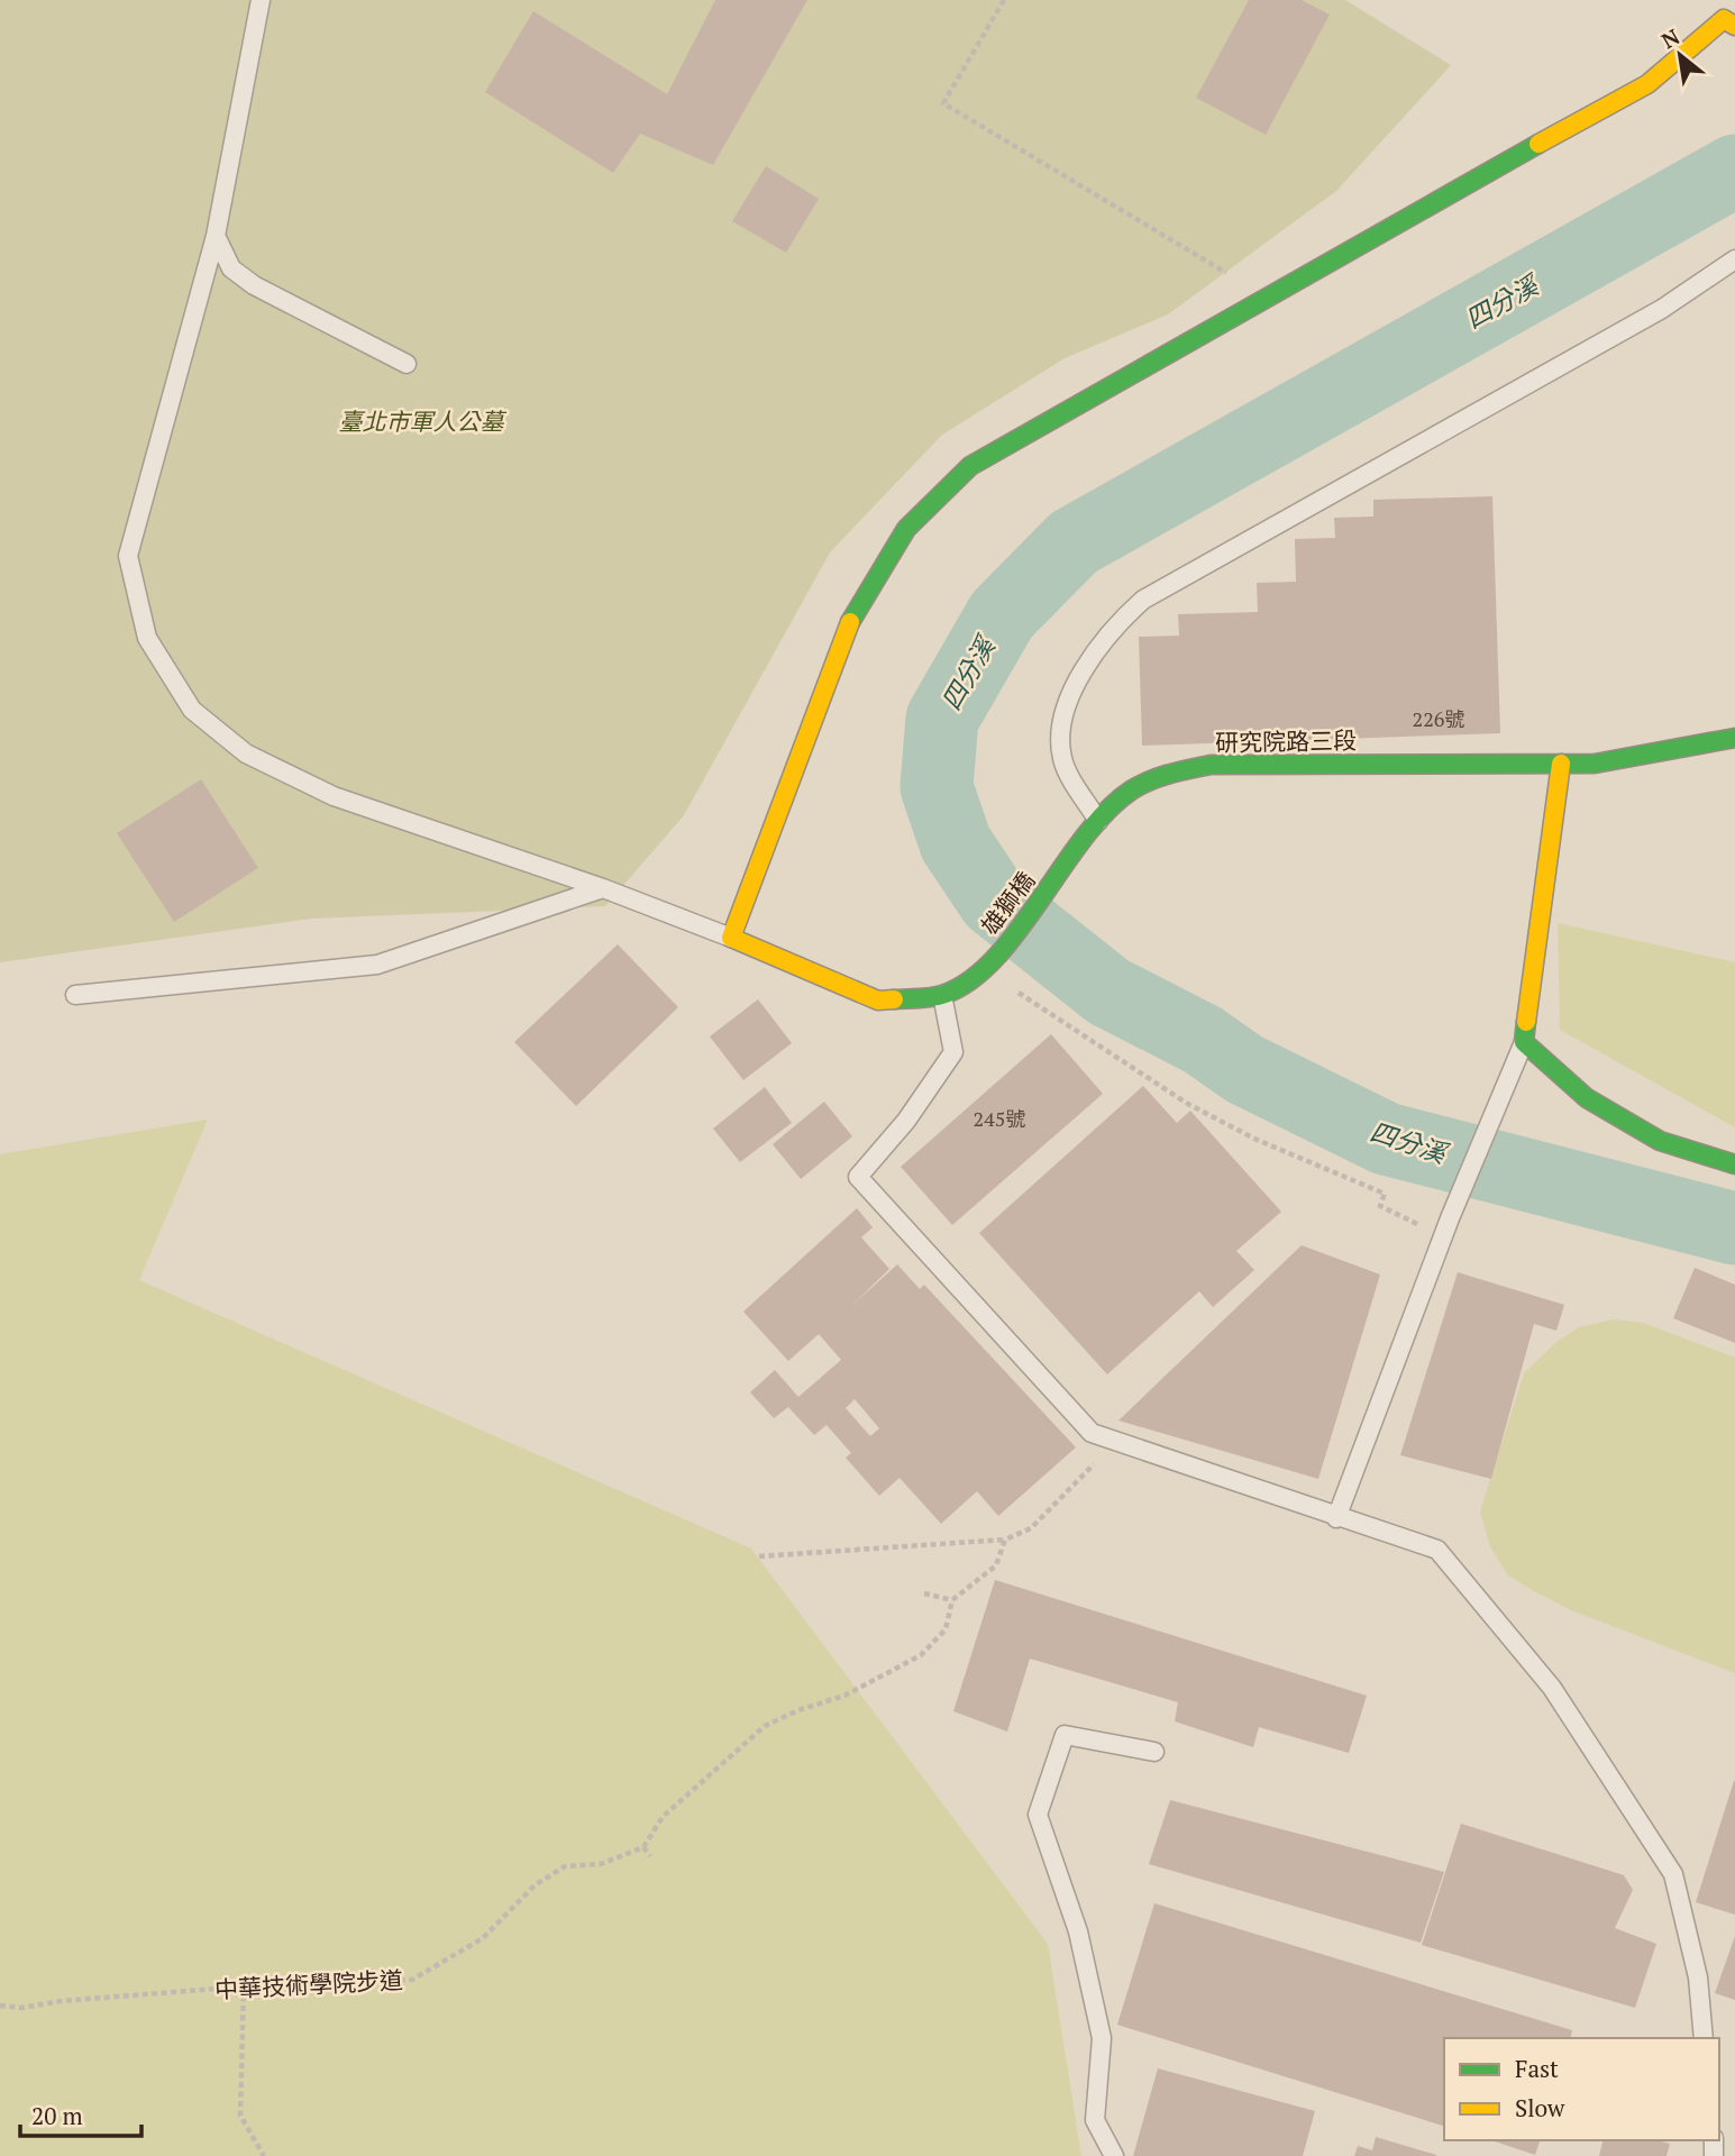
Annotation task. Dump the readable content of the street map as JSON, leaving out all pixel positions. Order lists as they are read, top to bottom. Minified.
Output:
{"streets":{"street":["研究院路三段","雄獅橋"],"path":["中華技術學院步道"]},"crossings":[["研究院路三段","雄獅橋"]],"water":["四分溪"],"parks":["臺北市軍人公墓"],"house_numbers":["226號","245號"],"legend":["Fast","Slow"],"scale_bar":"20 m","north":"top left"}
